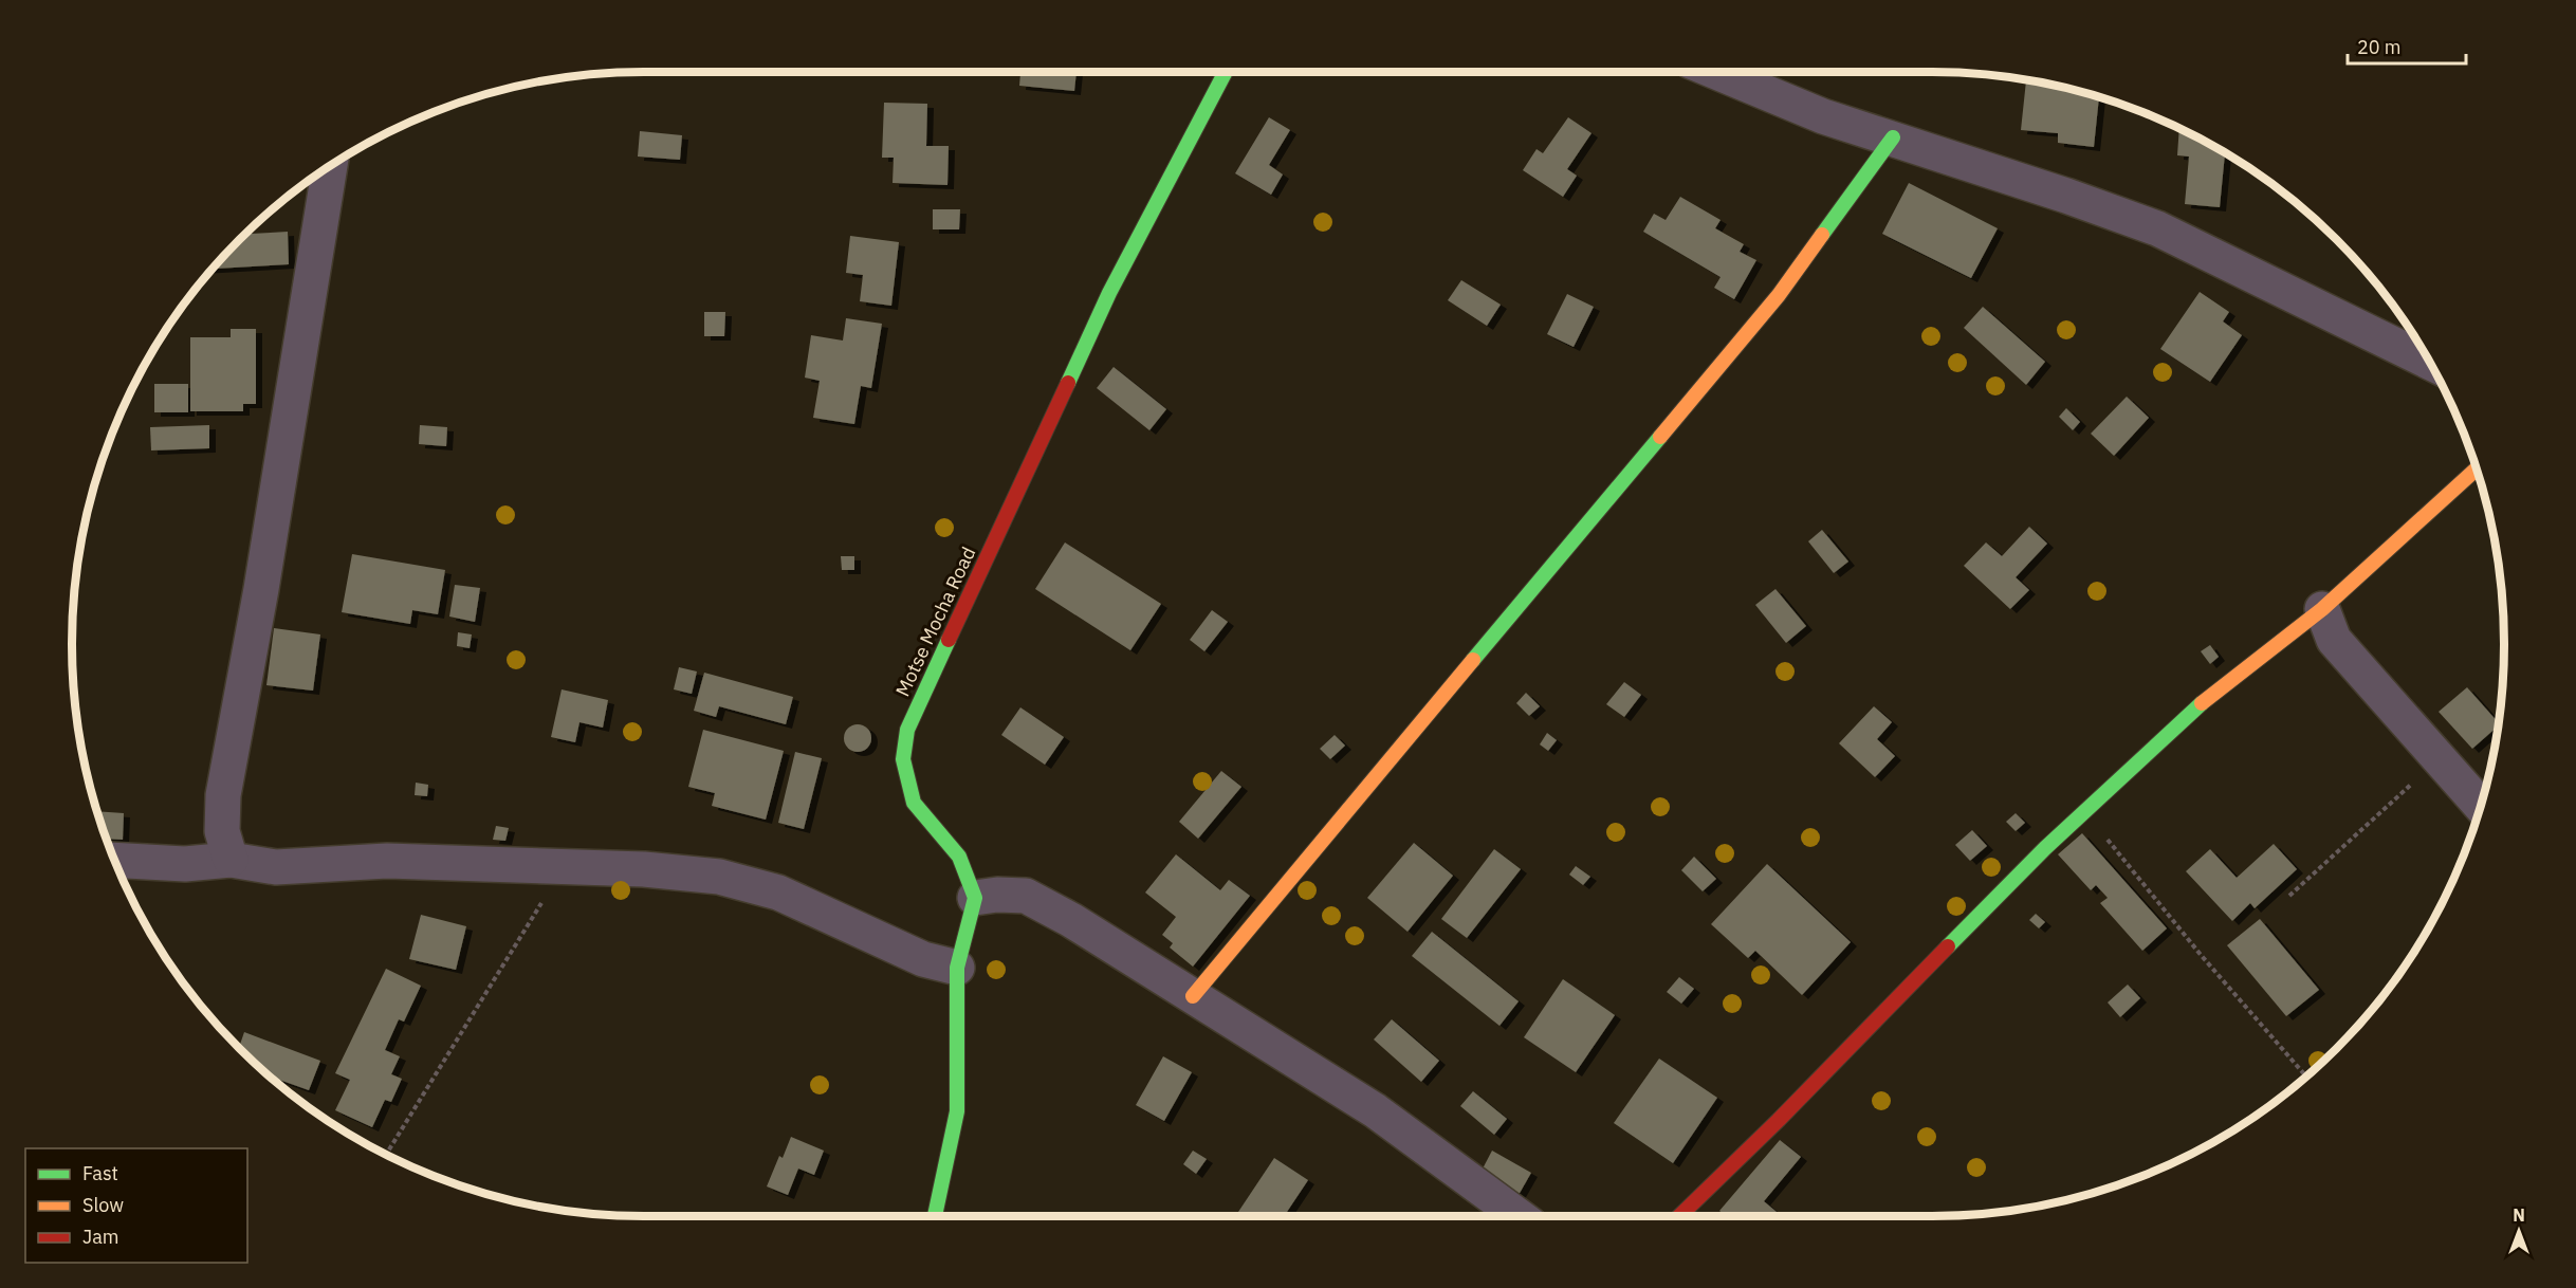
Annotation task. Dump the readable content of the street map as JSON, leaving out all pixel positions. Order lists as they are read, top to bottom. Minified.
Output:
{"streets":{"street":["Motse Mocha Road"]},"legend":["Fast","Slow","Jam"],"scale_bar":"20 m","north":"top"}
